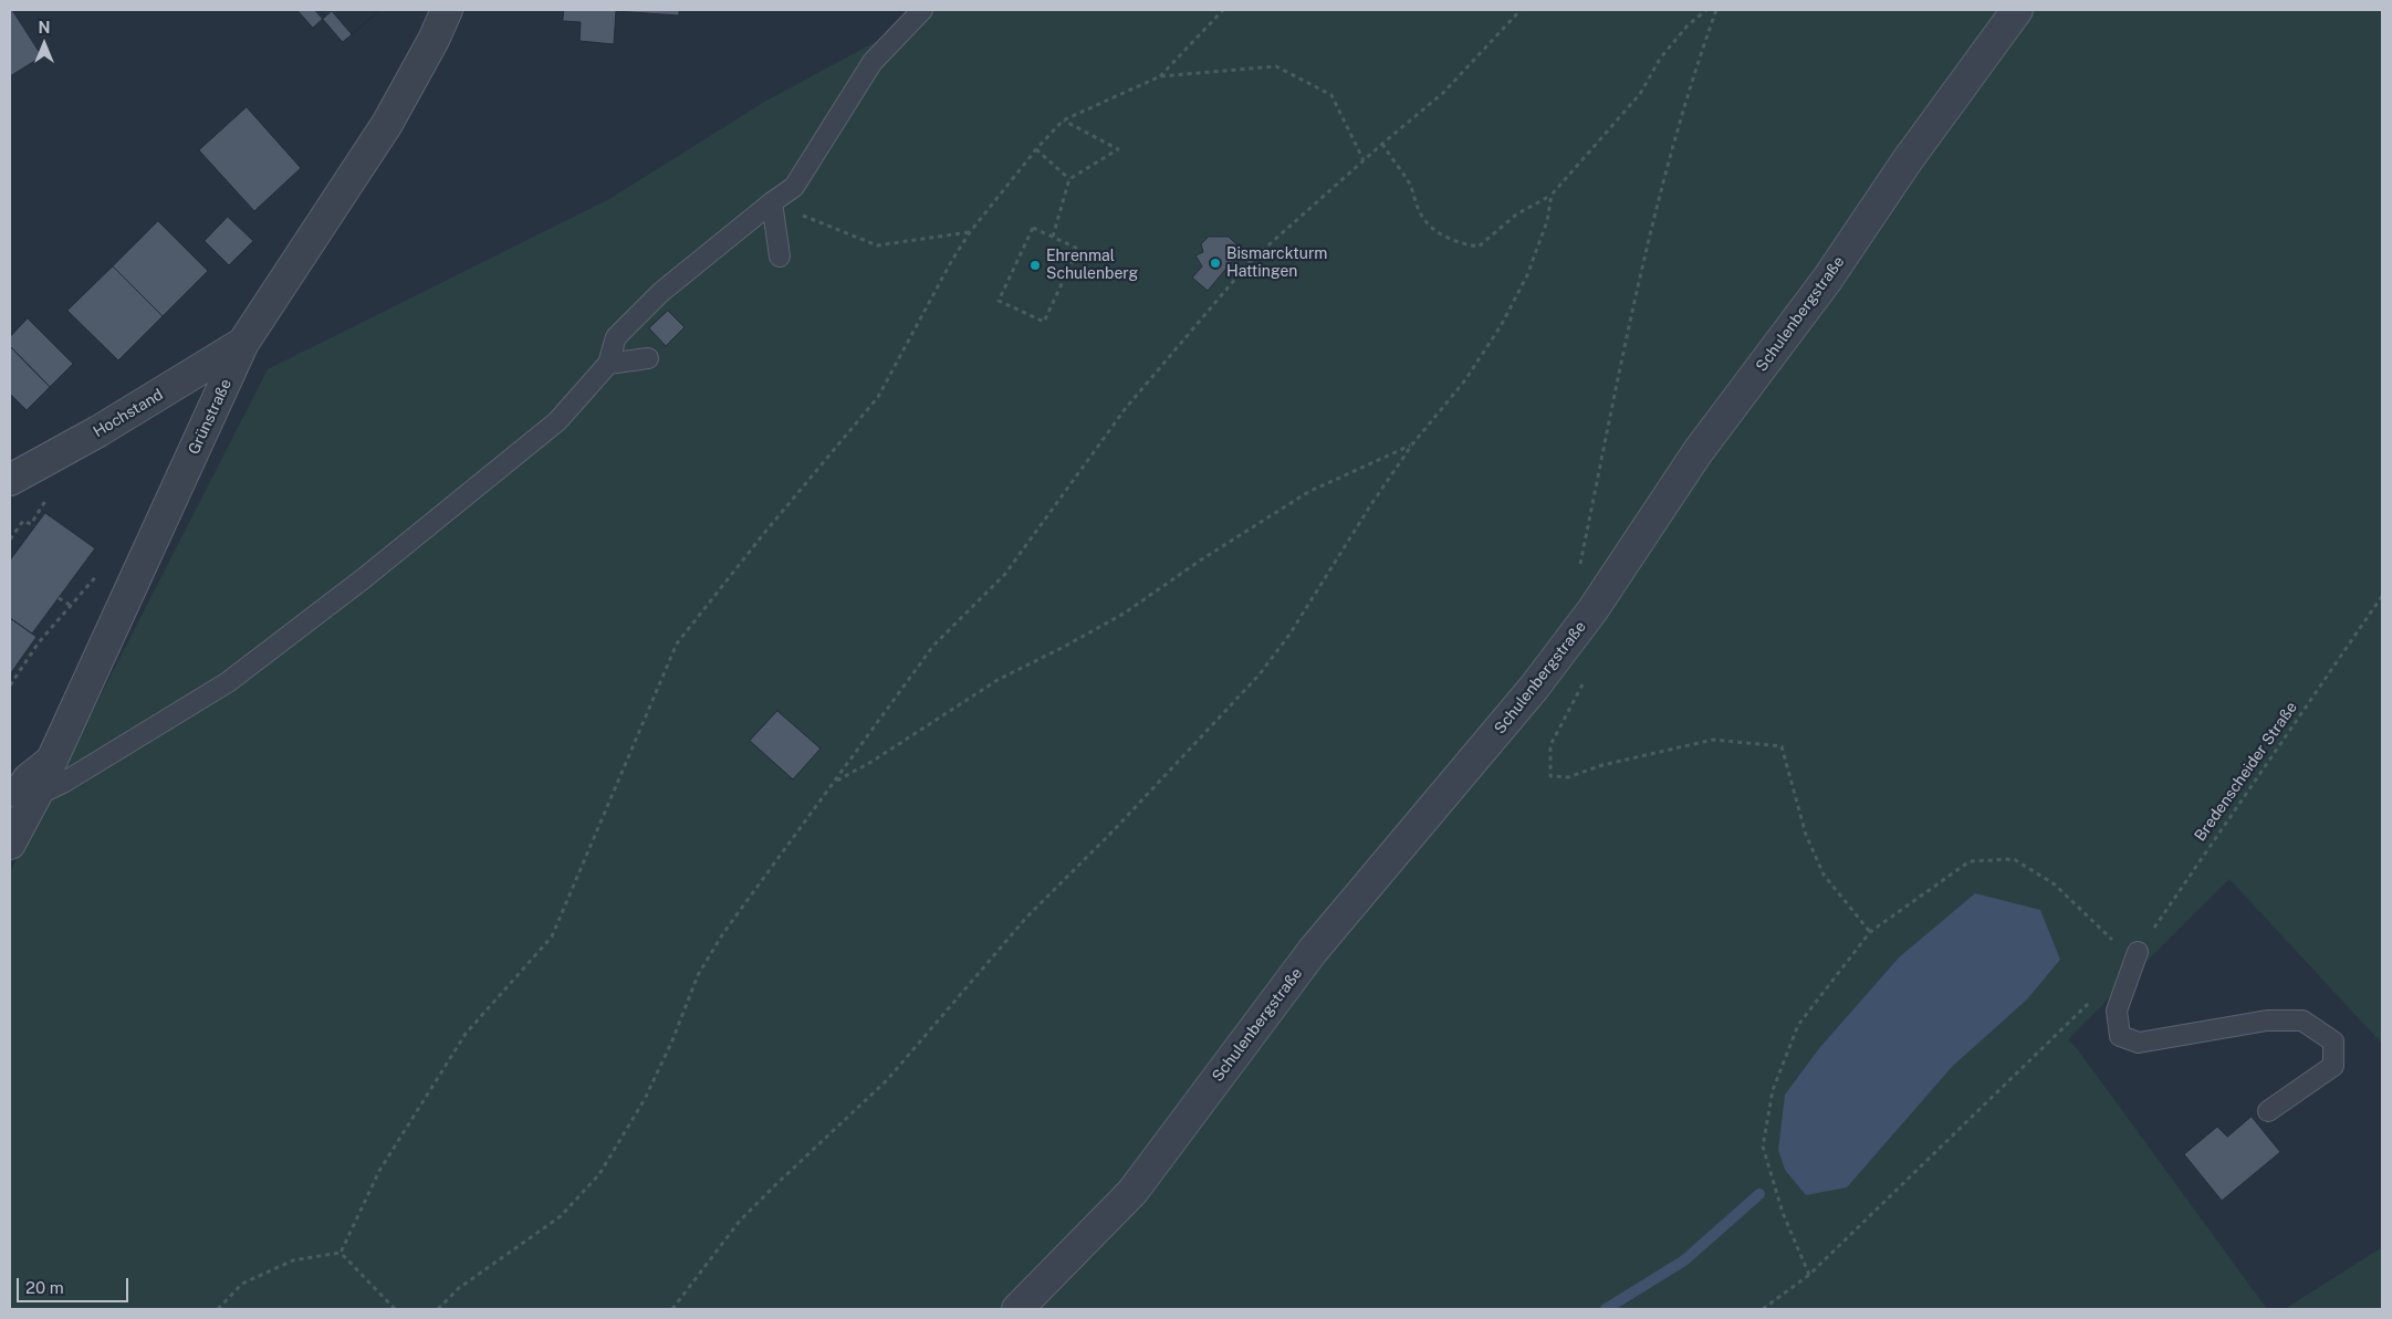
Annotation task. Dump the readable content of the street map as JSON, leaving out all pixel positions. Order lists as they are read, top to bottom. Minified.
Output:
{"streets":{"street":["Schulenbergstraße","Hochstand","Grünstraße"],"path":["Bredenscheider Straße"]},"crossings":[["Hochstand","Grünstraße"]],"places":["Bismarckturm Hattingen","Ehrenmal Schulenberg"],"scale_bar":"20 m","north":"top"}
